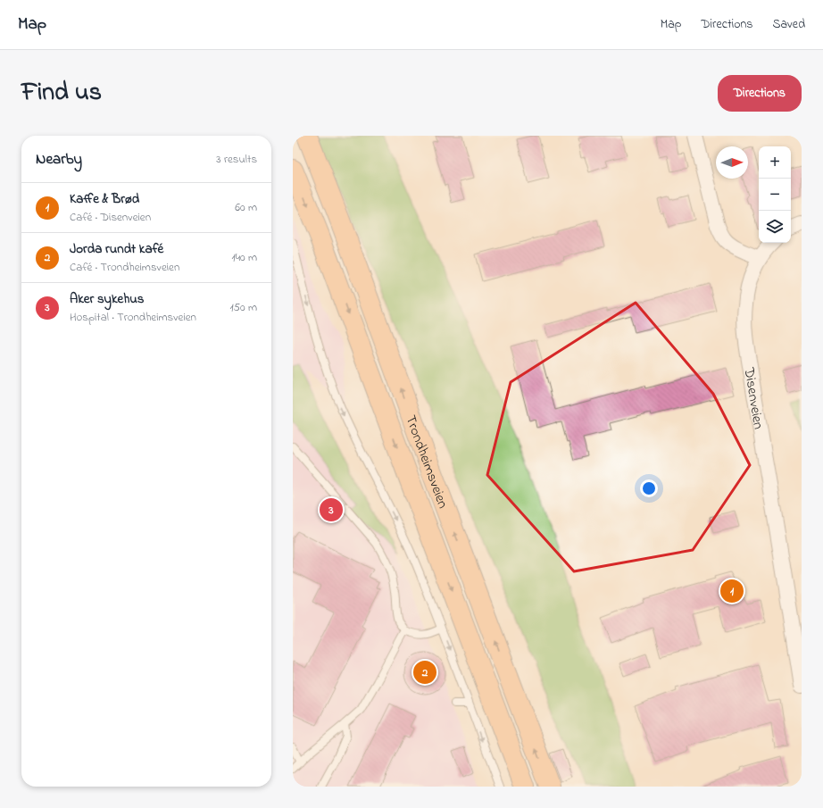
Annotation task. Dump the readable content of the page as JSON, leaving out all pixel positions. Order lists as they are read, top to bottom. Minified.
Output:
{"streets":{"highway":["Trondheimsveien"],"street":["Disenveien"]},"north":"right","page":{"header":"Map","nav":["Map","Directions","Saved"],"title":"Find us","buttons":"Directions","heading":["Nearby","3 results"],"map_buttons":["+","−"],"list":[{"mark":"1","name":"Kaffe & Brød","note":"Café · Disenveien","value":"60 m"},{"mark":"2","name":"Jorda rundt kafé","note":"Café · Trondheimsveien","value":"140 m"},{"mark":"3","name":"Aker sykehus","note":"Hospital · Trondheimsveien","value":"150 m"}],"pins":["3","1","2"]}}
